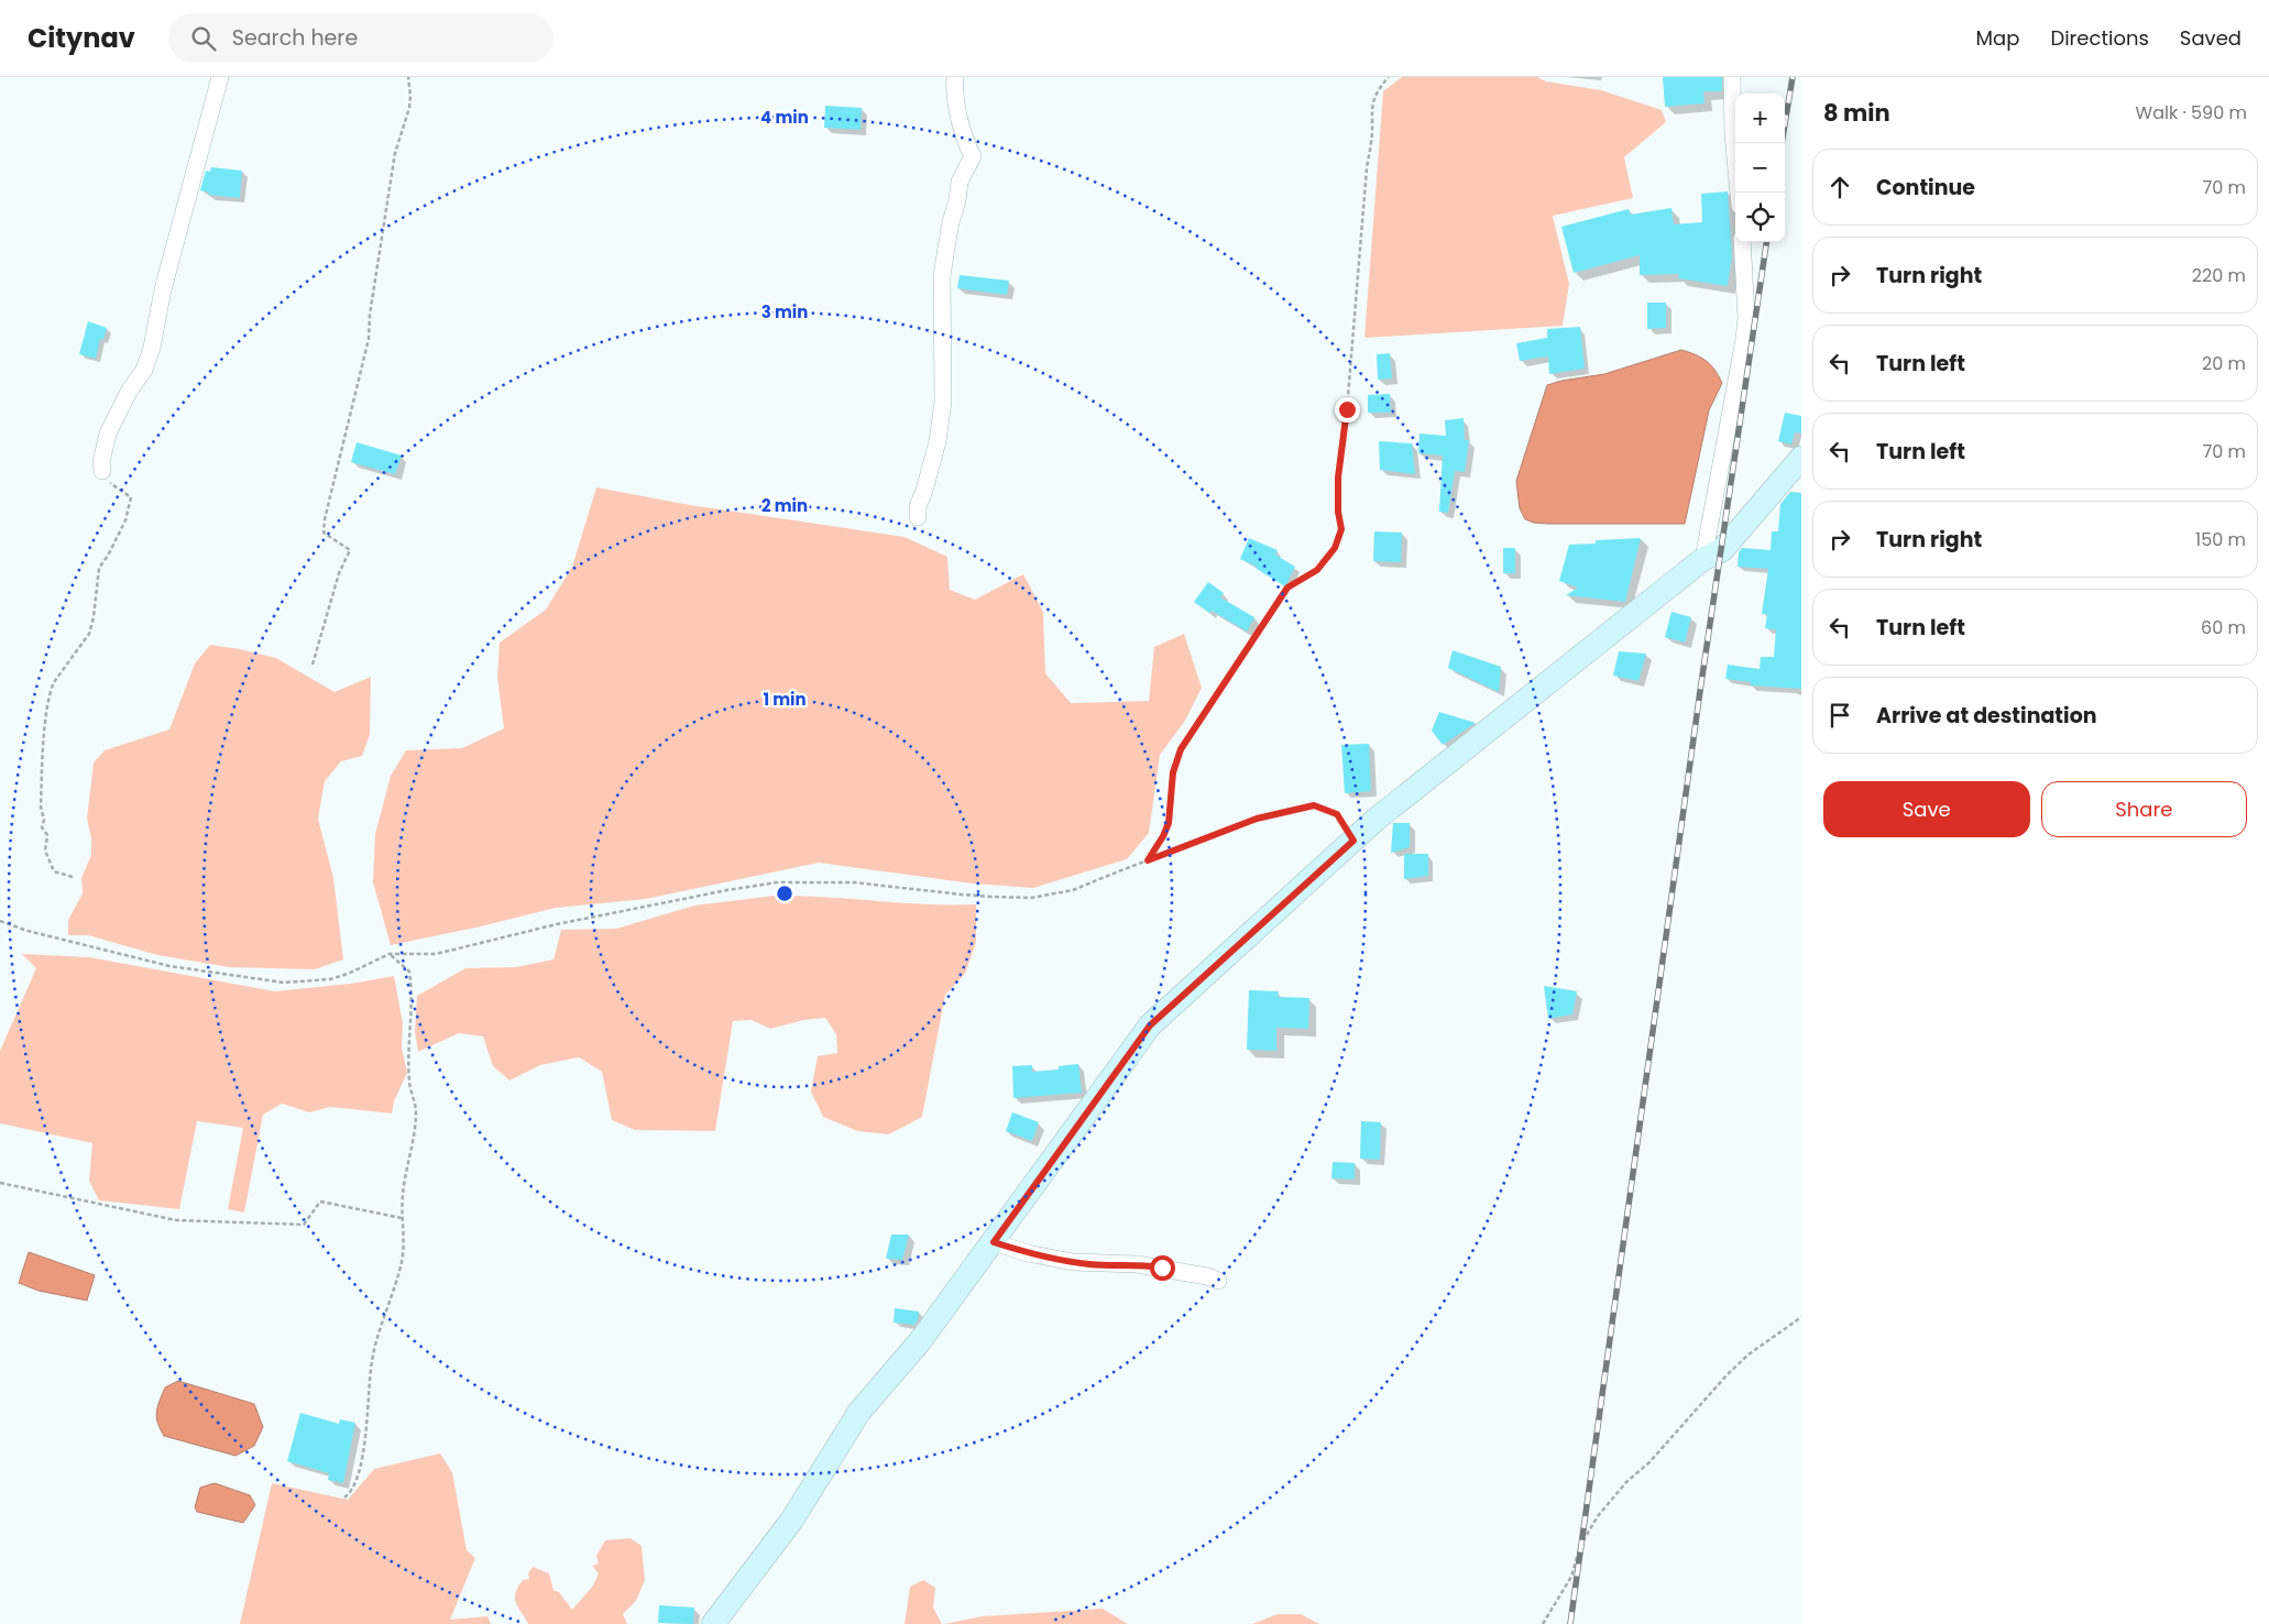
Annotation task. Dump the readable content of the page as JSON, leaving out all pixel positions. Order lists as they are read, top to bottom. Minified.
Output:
{"page":{"header":"Citynav","search":"Search here","nav":["Map","Directions","Saved"],"heading":["8 min","Walk · 590 m"],"map_buttons":["+","−"],"list":[["Continue","70 m"],["Turn right","220 m"],["Turn left","20 m"],["Turn left","70 m"],["Turn right","150 m"],["Turn left","60 m"],"Arrive at destination"],"buttons":["Save","Share"]},"rings":["4 min","3 min","2 min","1 min"]}
